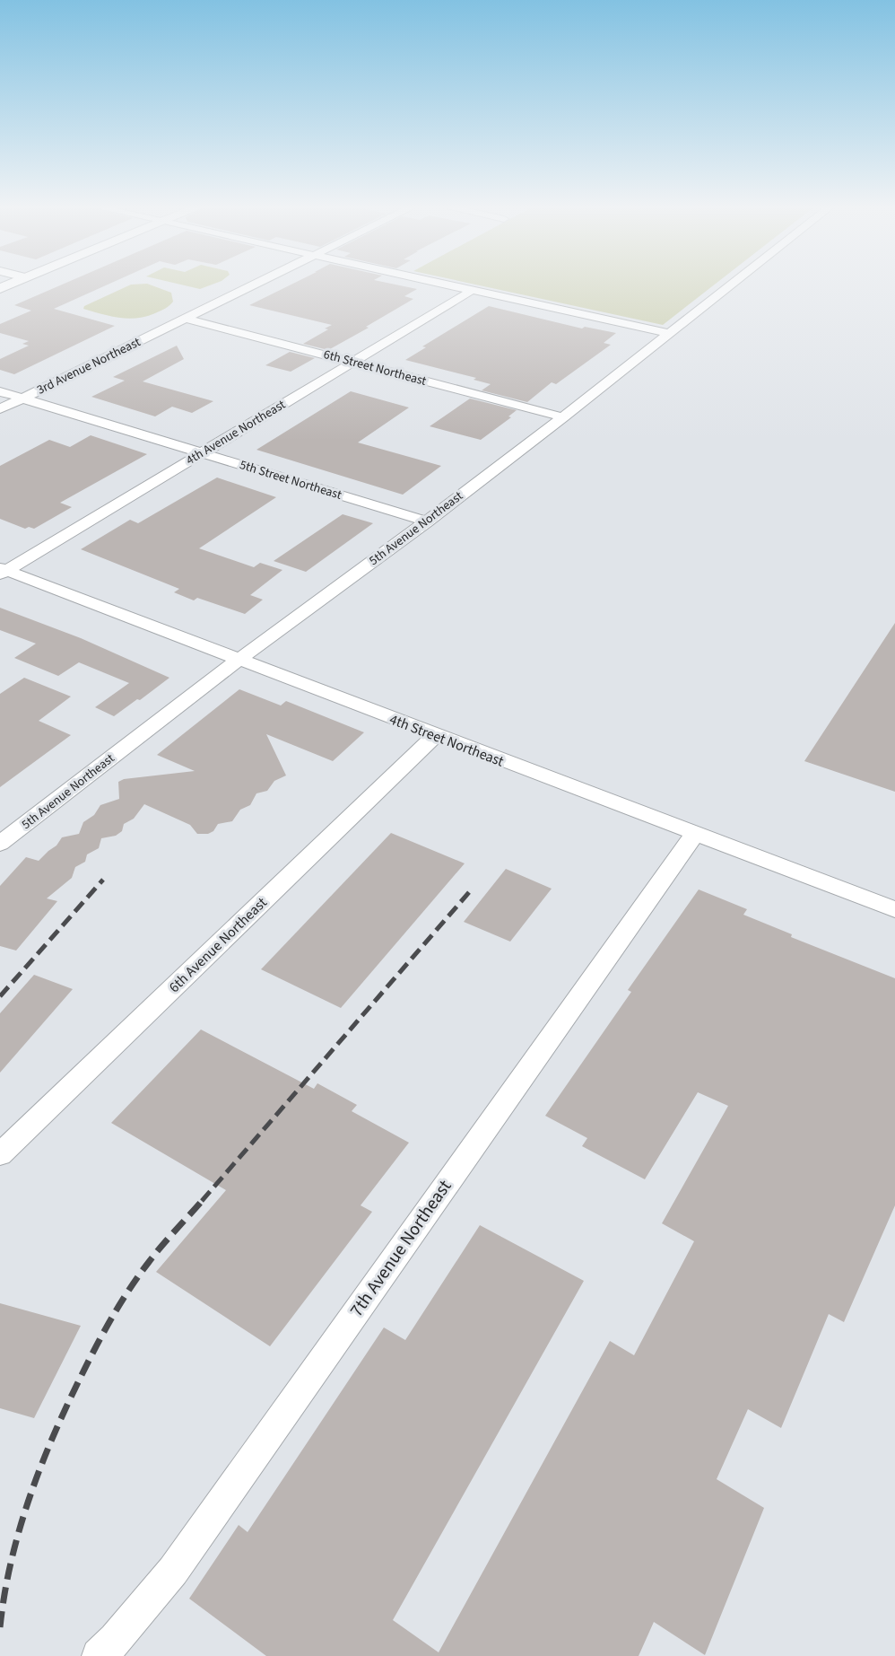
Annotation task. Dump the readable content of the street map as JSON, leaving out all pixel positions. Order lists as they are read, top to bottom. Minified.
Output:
{"streets":{"street":["3rd Avenue Northeast","6th Street Northeast","4th Avenue Northeast","5th Street Northeast","5th Avenue Northeast","4th Street Northeast","6th Avenue Northeast","7th Avenue Northeast"]},"crossings":[["3rd Avenue Northeast","6th Street Northeast"],["3rd Avenue Northeast","5th Street Northeast"],["6th Street Northeast","4th Avenue Northeast"],["6th Street Northeast","5th Avenue Northeast"],["4th Avenue Northeast","5th Street Northeast"],["4th Avenue Northeast","4th Street Northeast"],["5th Street Northeast","5th Avenue Northeast"],["5th Avenue Northeast","4th Street Northeast"],["4th Street Northeast","6th Avenue Northeast"],["4th Street Northeast","7th Avenue Northeast"]]}
